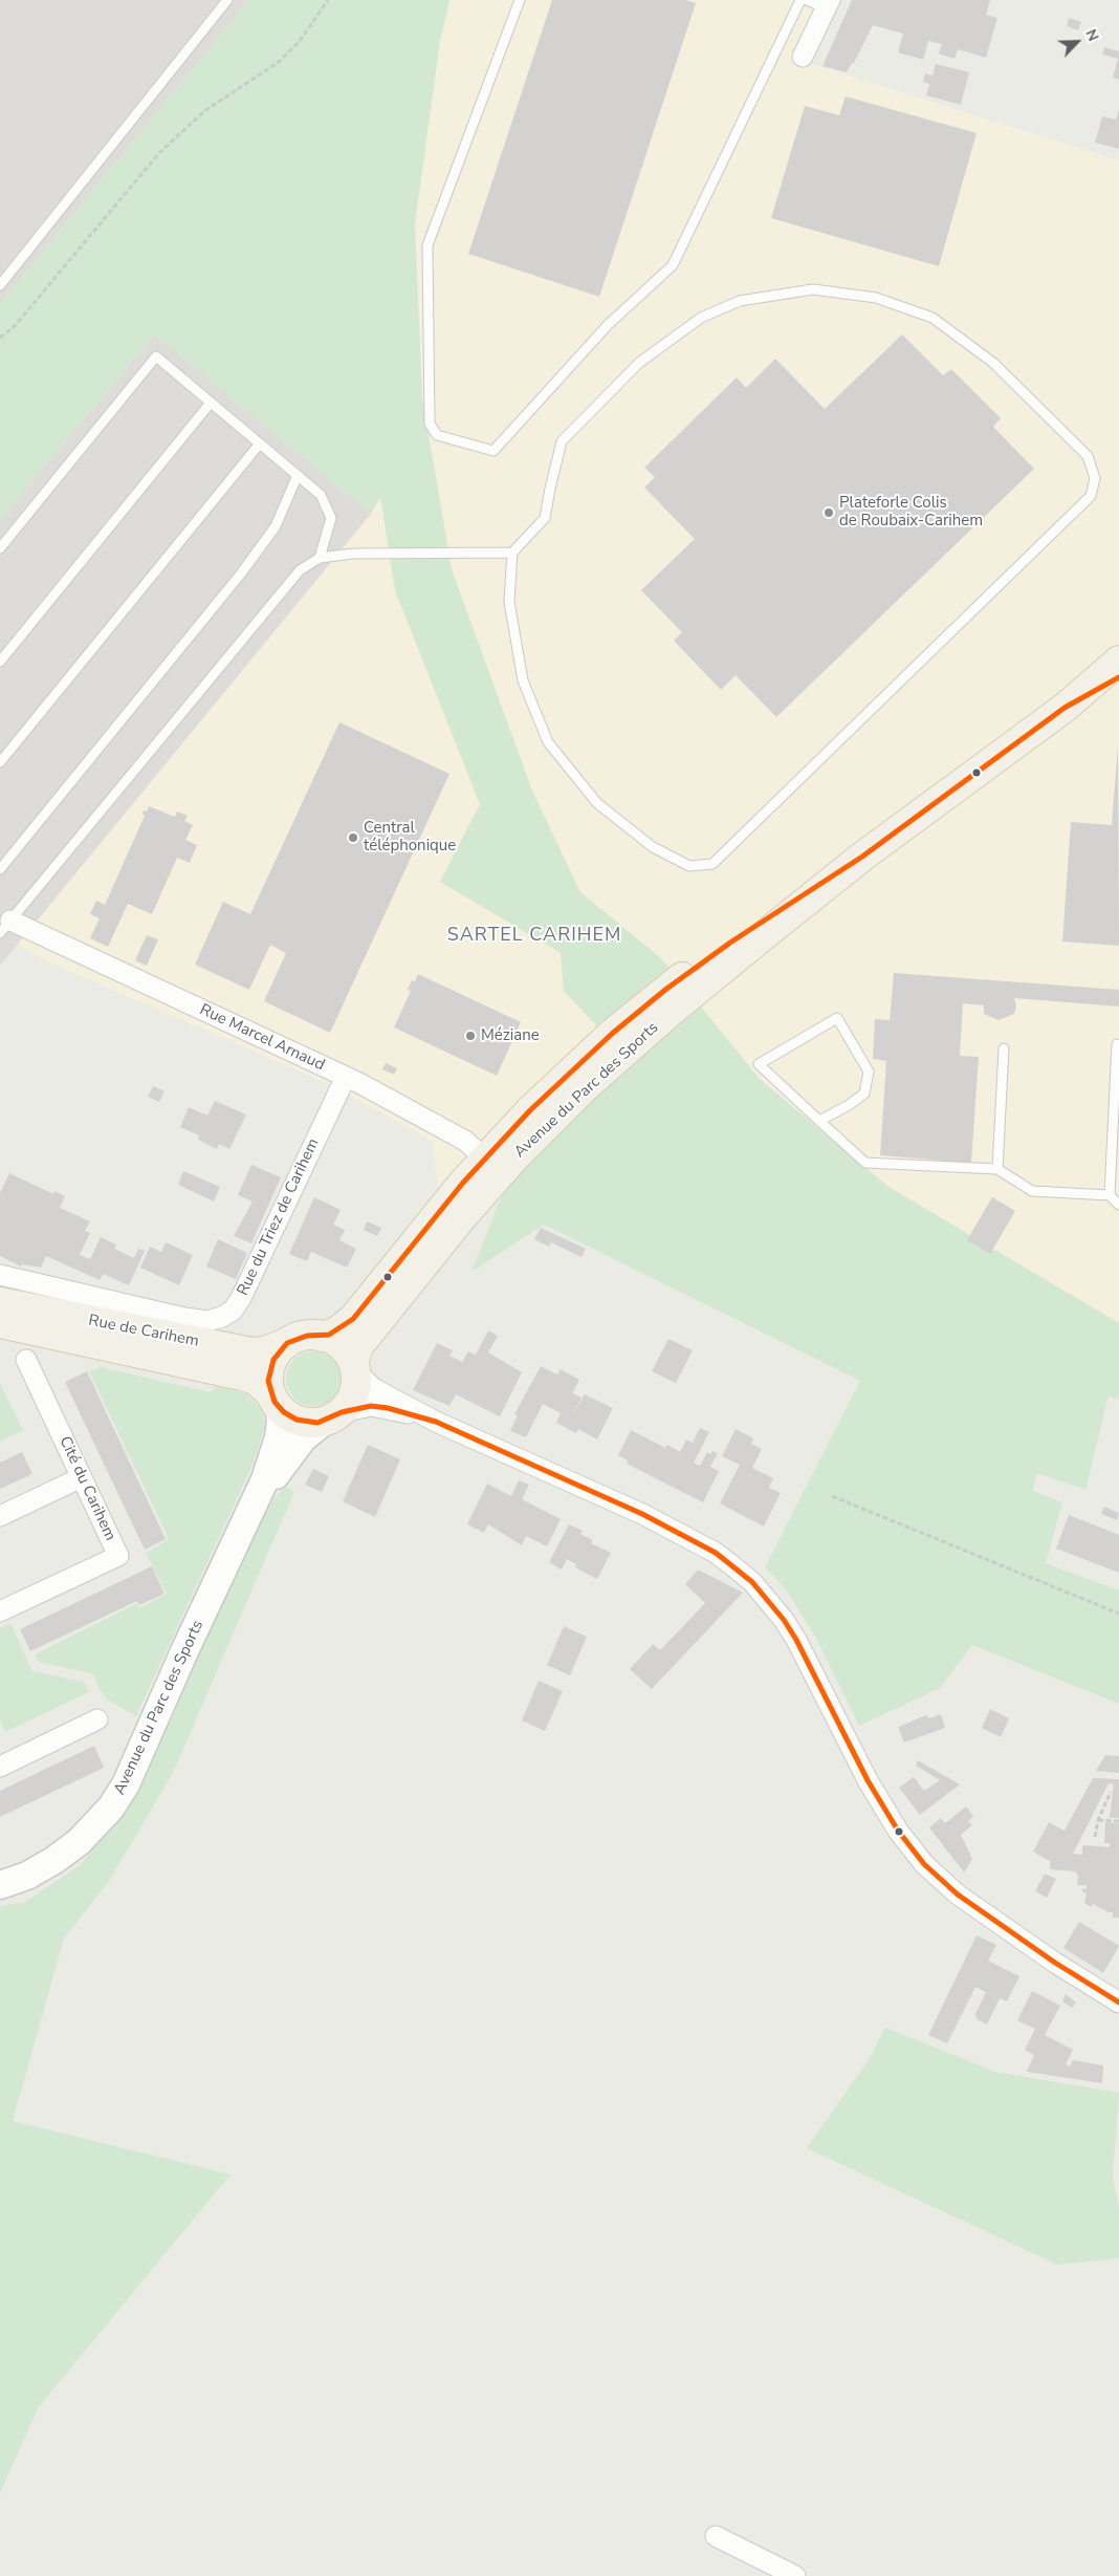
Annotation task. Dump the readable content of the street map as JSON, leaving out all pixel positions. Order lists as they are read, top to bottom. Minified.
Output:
{"streets":{"main road":["Avenue du Parc des Sports","Rue de Carihem"],"street":["Rue Marcel Arnaud","Rue du Triez de Carihem","Cité du Carihem"]},"crossings":[["Rue Marcel Arnaud","Avenue du Parc des Sports"],["Rue Marcel Arnaud","Rue du Triez de Carihem"],["Avenue du Parc des Sports","Rue de Carihem"]],"districts":["SARTEL CARIHEM"],"places":["Plateforle Colis de Roubaix-Carihem","Central téléphonique","Méziane"],"north":"top right"}
